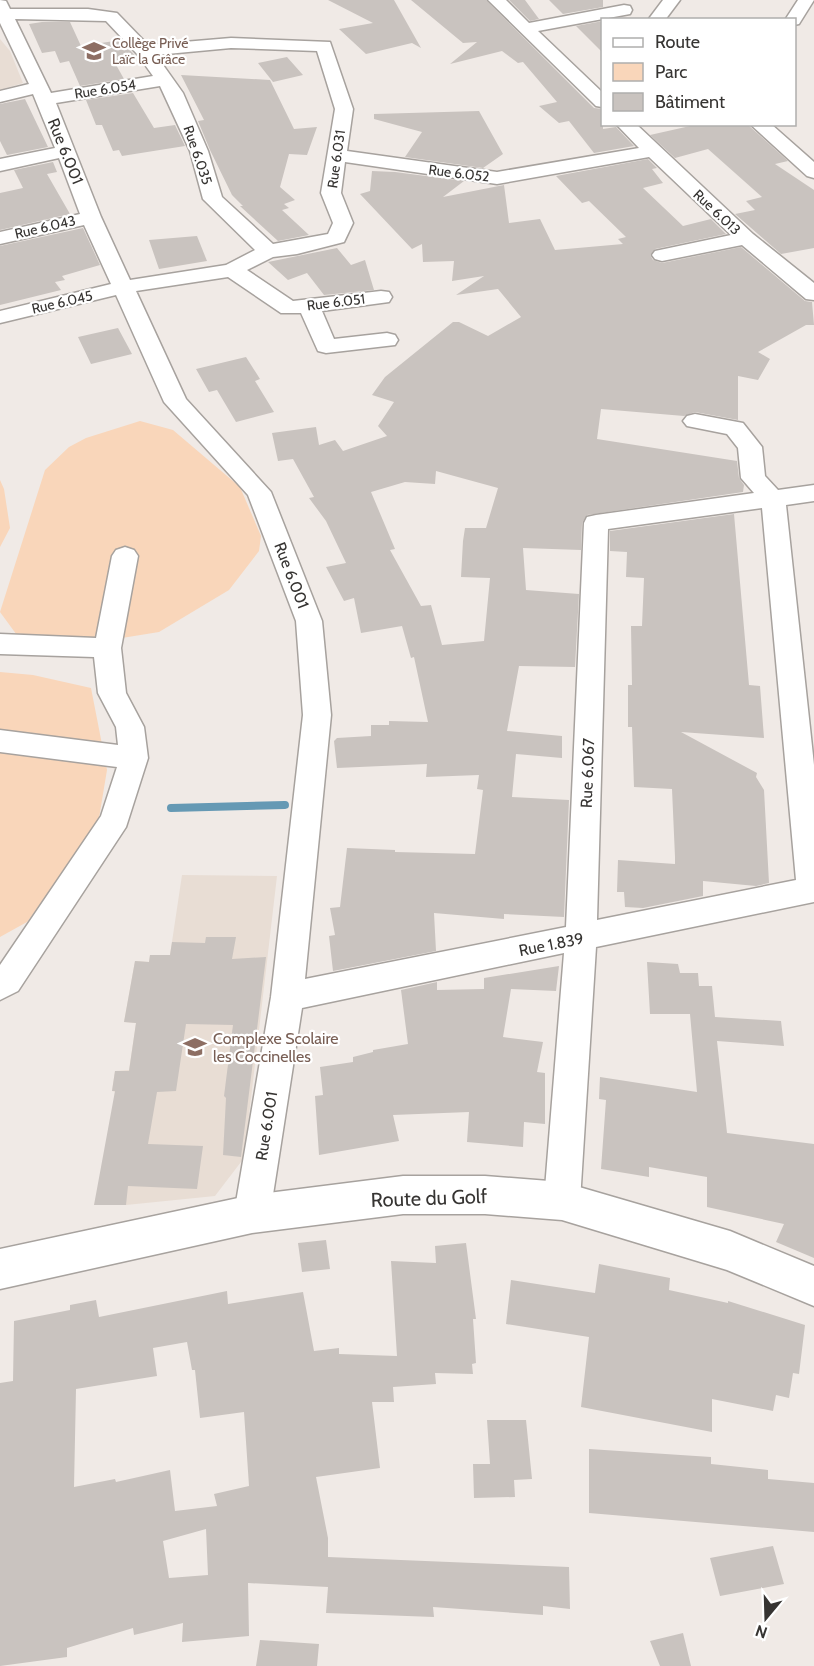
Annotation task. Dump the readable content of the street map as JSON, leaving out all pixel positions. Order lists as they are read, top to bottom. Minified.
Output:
{"streets":{"main road":["Route du Golf"],"street":["Rue 6.054","Rue 6.001","Rue 6.035","Rue 6.031","Rue 6.052","Rue 6.013","Rue 6.043","Rue 6.045","Rue 6.051","Rue 6.067","Rue 1.839"]},"crossings":[["Rue 6.054","Rue 6.001"],["Rue 6.054","Rue 6.035"],["Rue 6.001","Rue 6.035"],["Rue 6.001","Rue 6.043"],["Rue 6.001","Rue 6.045"],["Rue 6.001","Rue 1.839"],["Rue 6.001","Route du Golf"],["Rue 6.035","Rue 6.031"],["Rue 6.031","Rue 6.052"],["Rue 6.052","Rue 6.013"],["Rue 6.067","Rue 1.839"],["Rue 6.067","Route du Golf"]],"places":{"school or university":["Collège Privé Laïc la Grâce","Complexe Scolaire les Coccinelles"]},"legend":["Route","Parc","Bâtiment"],"north":"bottom"}
